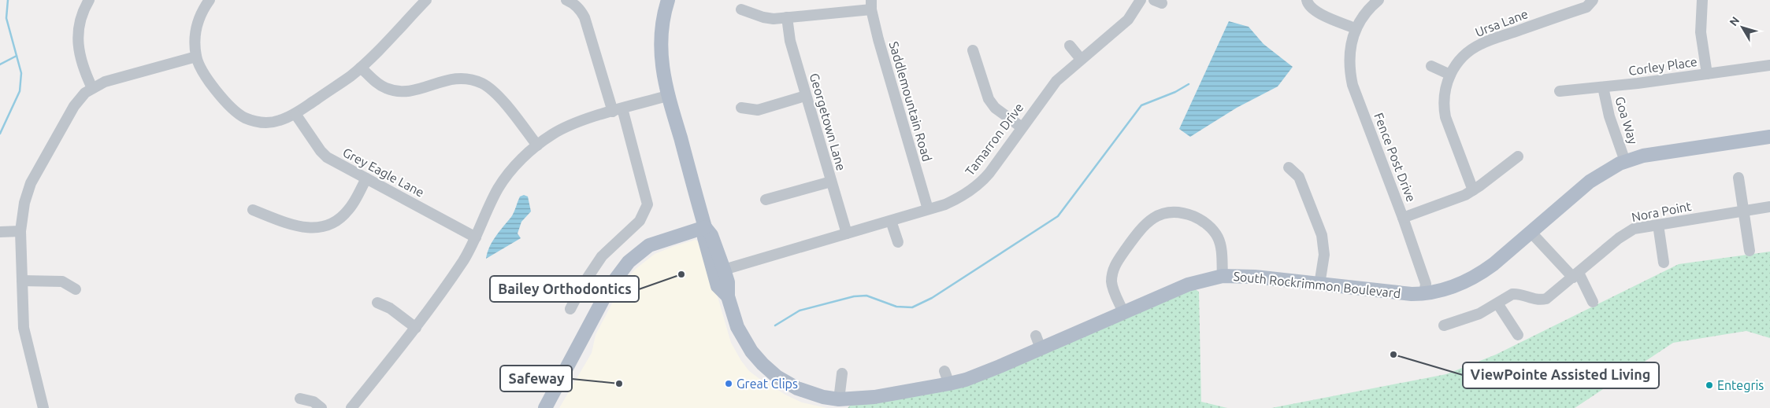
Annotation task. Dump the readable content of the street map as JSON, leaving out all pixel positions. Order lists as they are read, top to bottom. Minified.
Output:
{"streets":{"main road":["South Rockrimmon Boulevard"],"street":["Ursa Lane","Corley Place","Saddlemountain Road","Goa Way","Georgetown Lane","Tamarron Drive","Fence Post Drive","Grey Eagle Lane","Nora Point"]},"crossings":[["Corley Place","Goa Way"],["Saddlemountain Road","Tamarron Drive"],["Goa Way","South Rockrimmon Boulevard"],["Georgetown Lane","Tamarron Drive"],["Tamarron Drive","South Rockrimmon Boulevard"],["Fence Post Drive","South Rockrimmon Boulevard"]],"places":["Bailey Orthodontics","ViewPointe Assisted Living","Safeway","Great Clips","Entegris"],"north":"top left"}
